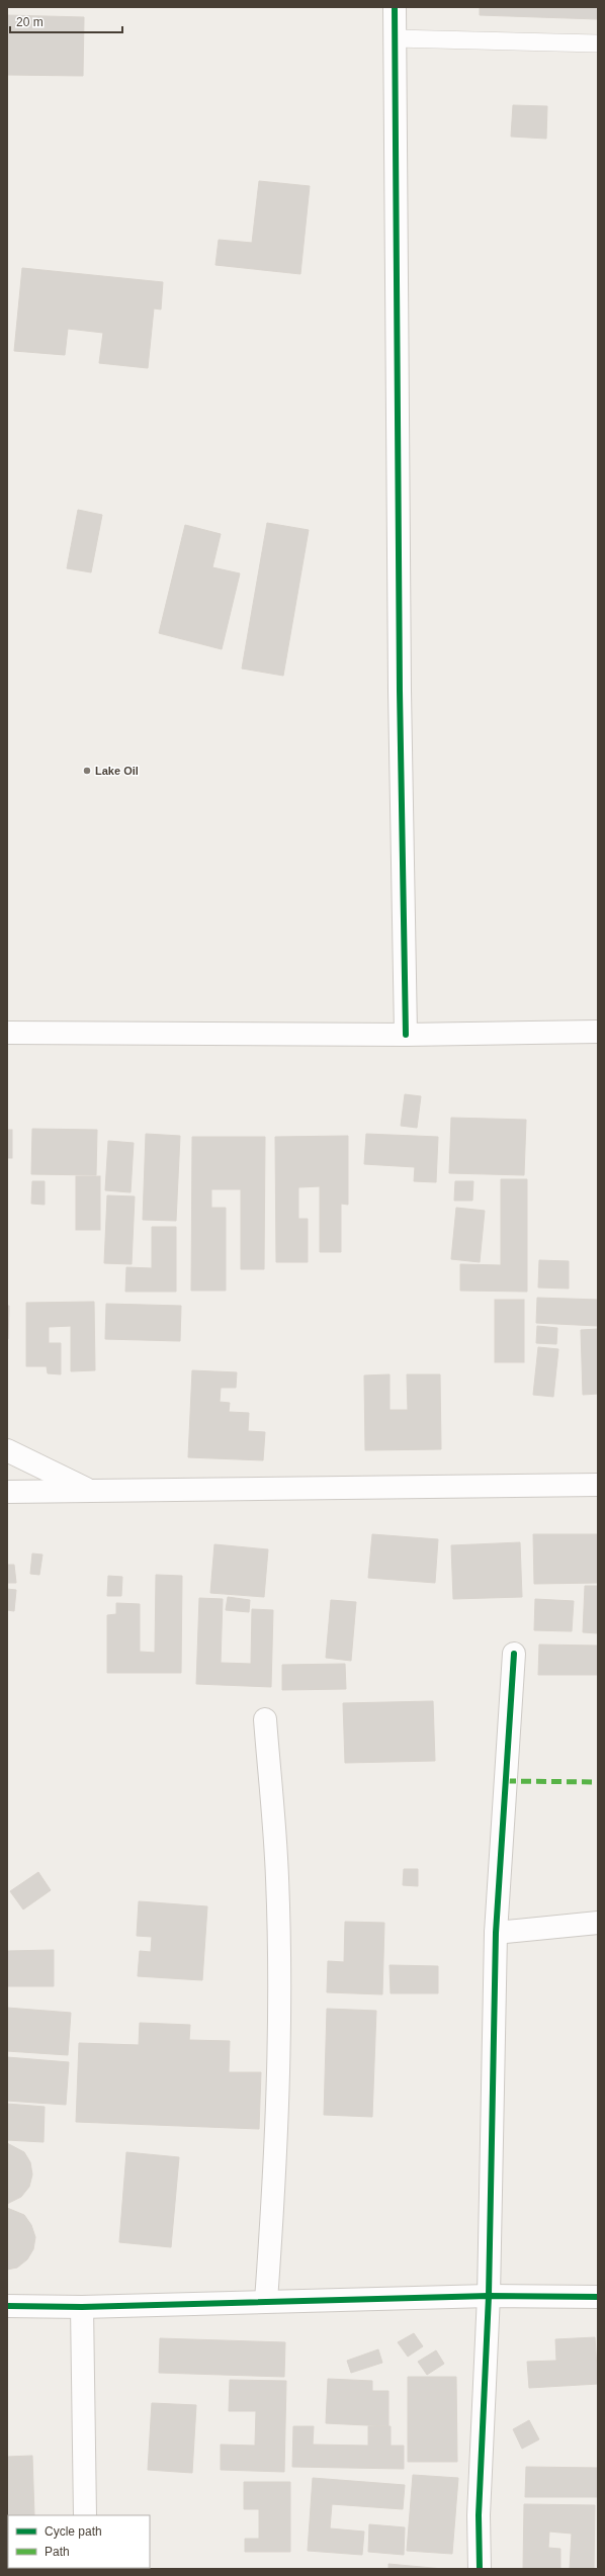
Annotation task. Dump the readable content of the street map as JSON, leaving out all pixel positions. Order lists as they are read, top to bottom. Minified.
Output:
{"places":["Lake Oil"],"legend":["Cycle path","Path"],"scale_bar":"20 m"}
